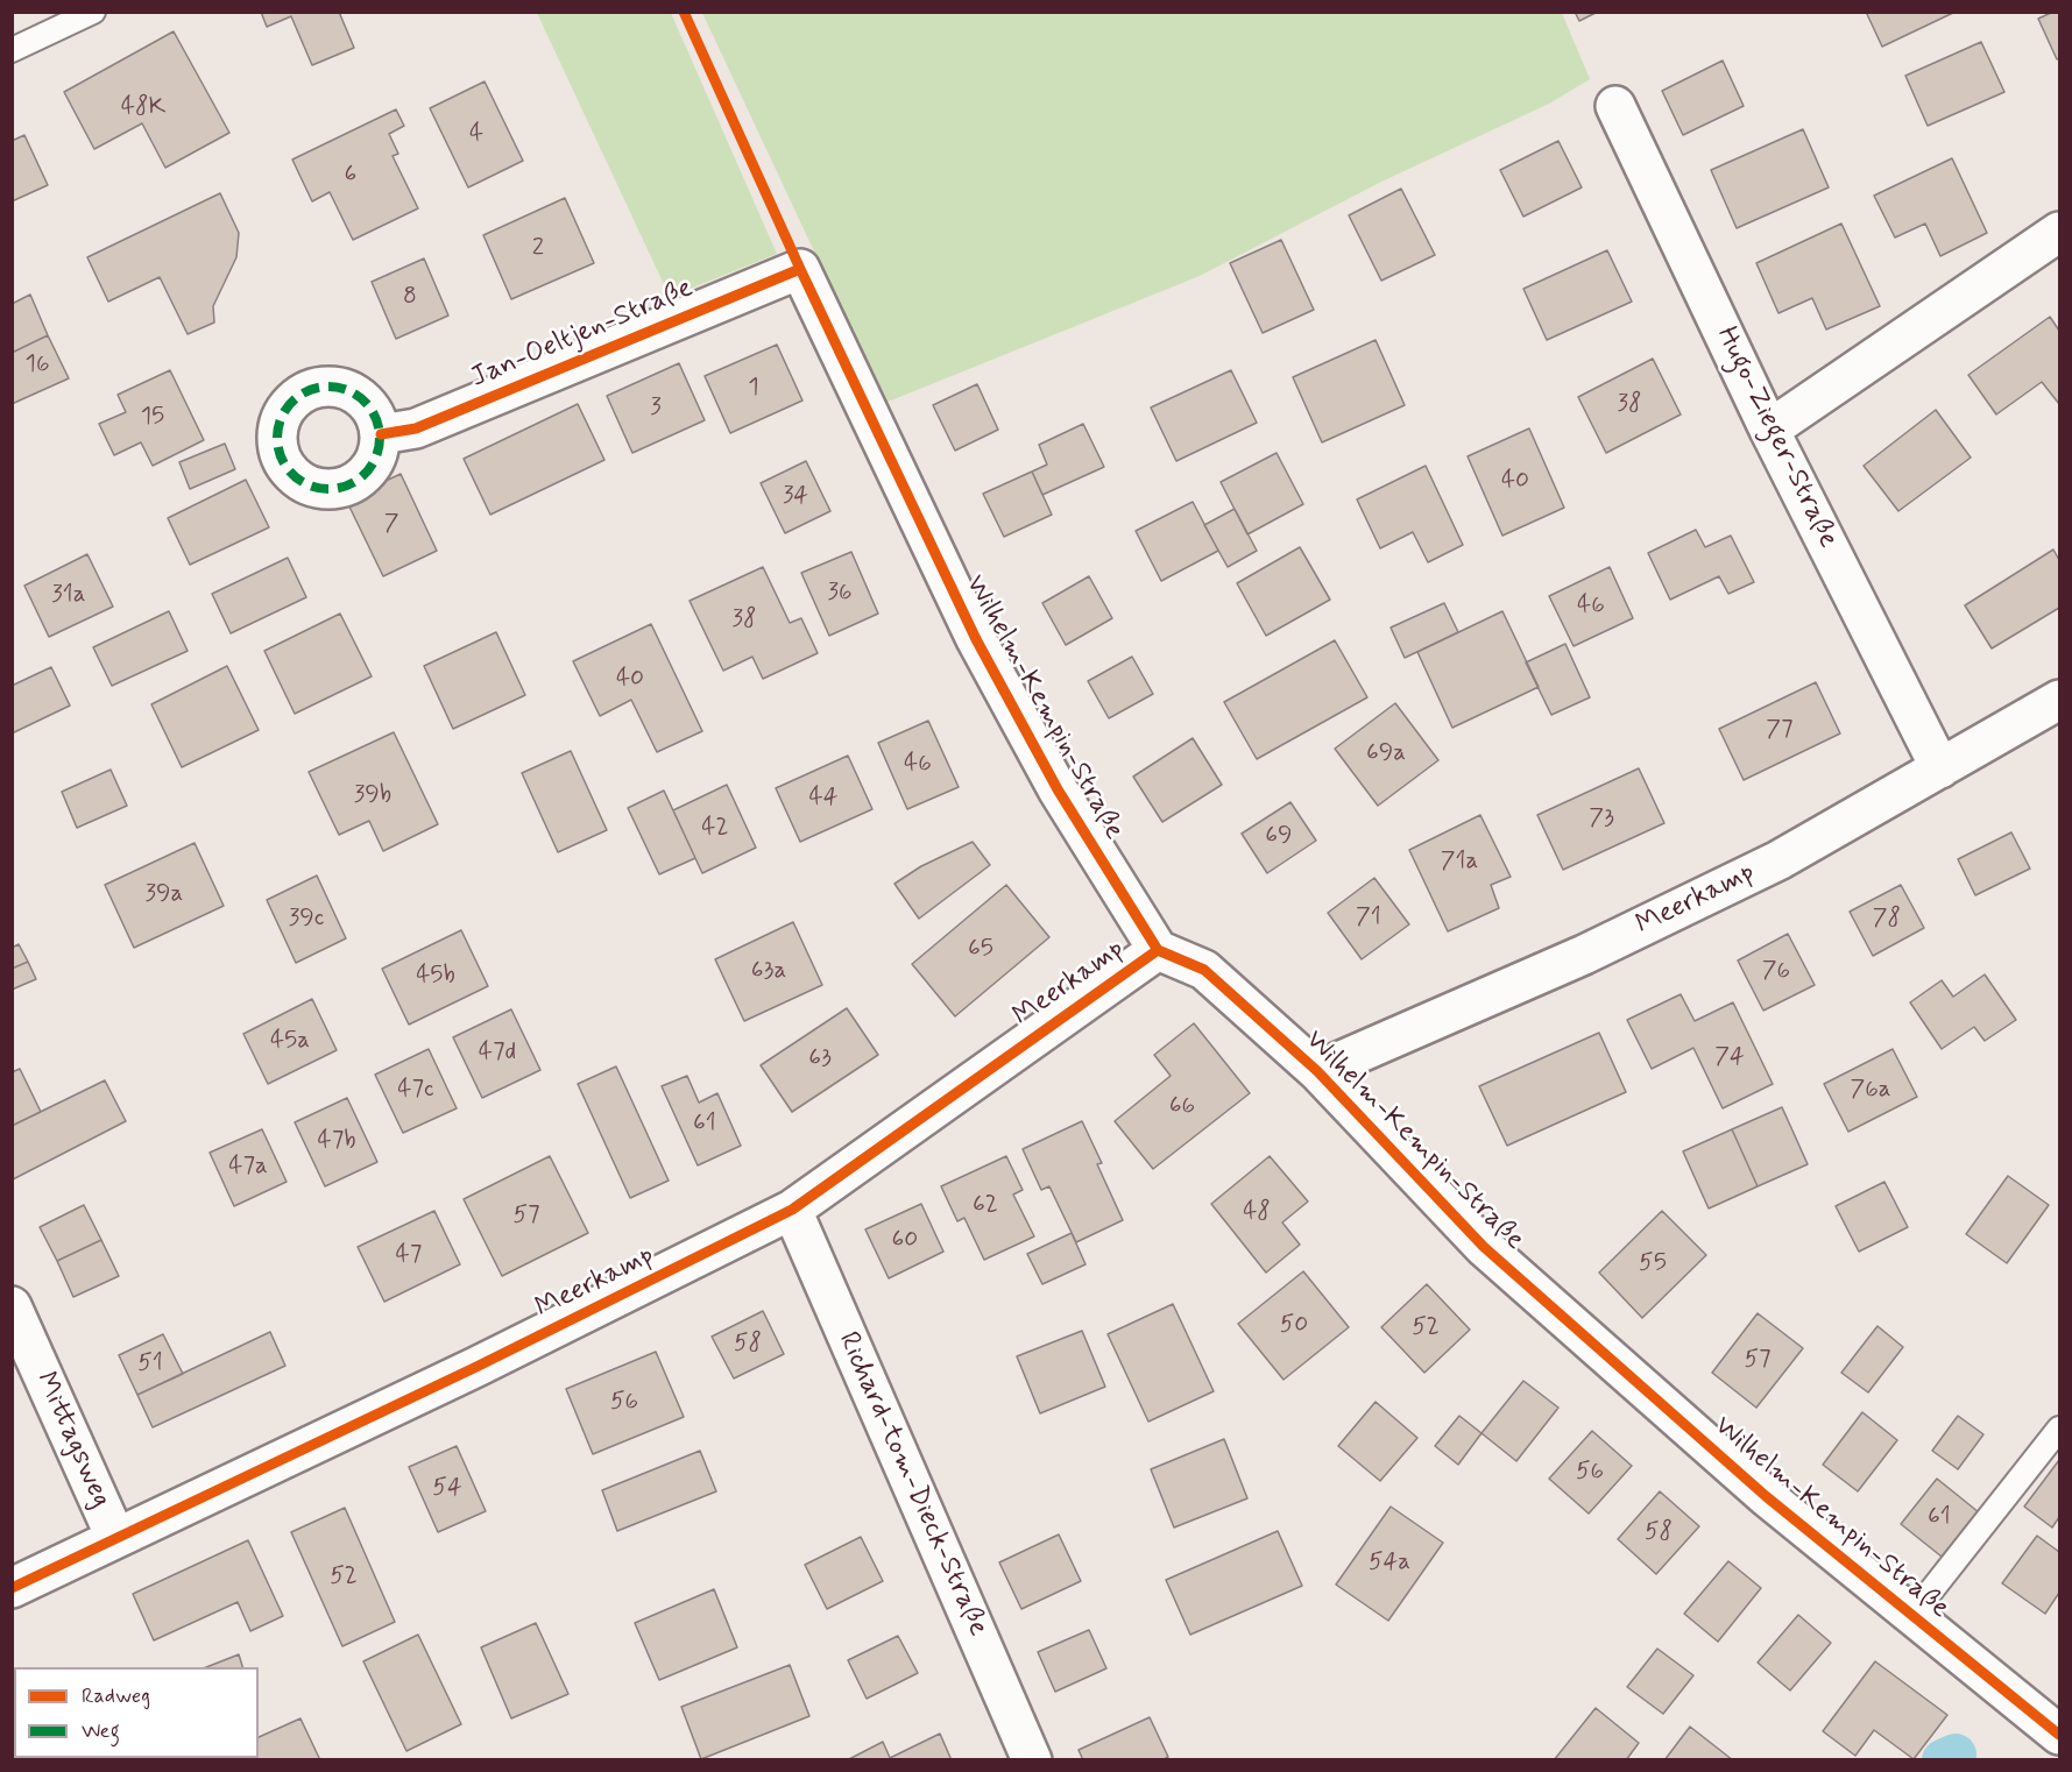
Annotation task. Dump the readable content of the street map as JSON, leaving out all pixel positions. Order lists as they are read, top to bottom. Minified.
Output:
{"streets":{"street":["Jan-Oeltjen-Straße","Hugo-Zieger-Straße","Wilhelm-Kempin-Straße","Meerkamp","Mittagsweg","Richard-tom-Dieck-Straße"]},"crossings":[["Jan-Oeltjen-Straße","Wilhelm-Kempin-Straße"],["Hugo-Zieger-Straße","Meerkamp"],["Wilhelm-Kempin-Straße","Meerkamp"],["Meerkamp","Mittagsweg"],["Meerkamp","Richard-tom-Dieck-Straße"]],"house_numbers":["48K","4","6","2","8","16","1","38","3","15","40","34","7","36","31a","46","38","40","77","69a","46","39b","44","73","42","69","71a","39a","71","39c","78","65","63a","76","45b","45a","47d","74","63","47c","76a","66","61","47b","47a","62","48","57","60","47","55","50","52","58","57","51","56","56","54","61","58","54a","52"],"legend":["Radweg","Weg"]}
